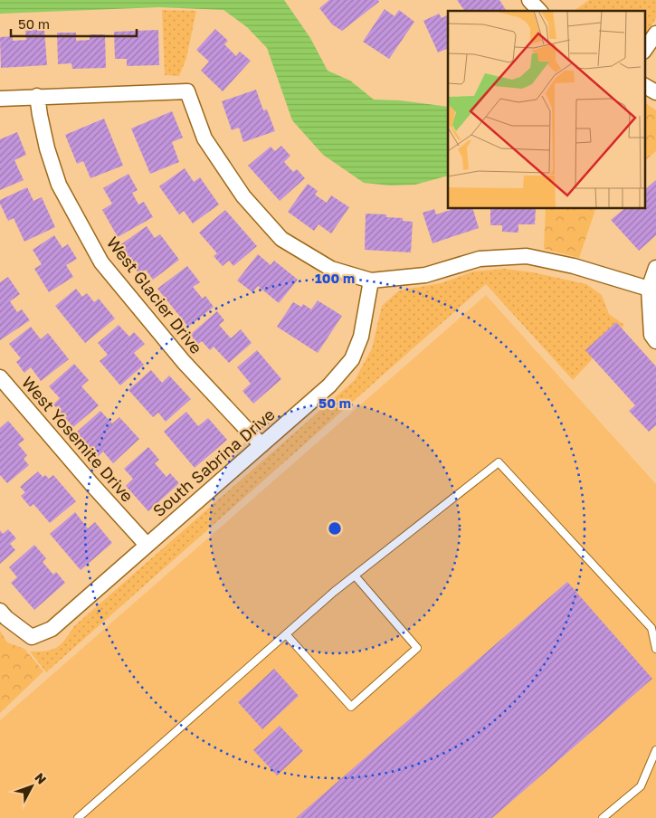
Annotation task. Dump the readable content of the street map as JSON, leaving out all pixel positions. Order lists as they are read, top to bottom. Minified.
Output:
{"streets":{"street":["West Glacier Drive","West Yosemite Drive","South Sabrina Drive"]},"crossings":[["West Glacier Drive","South Sabrina Drive"],["West Yosemite Drive","South Sabrina Drive"]],"scale_bar":"50 m","north":"top right","rings":["100 m","50 m"]}
